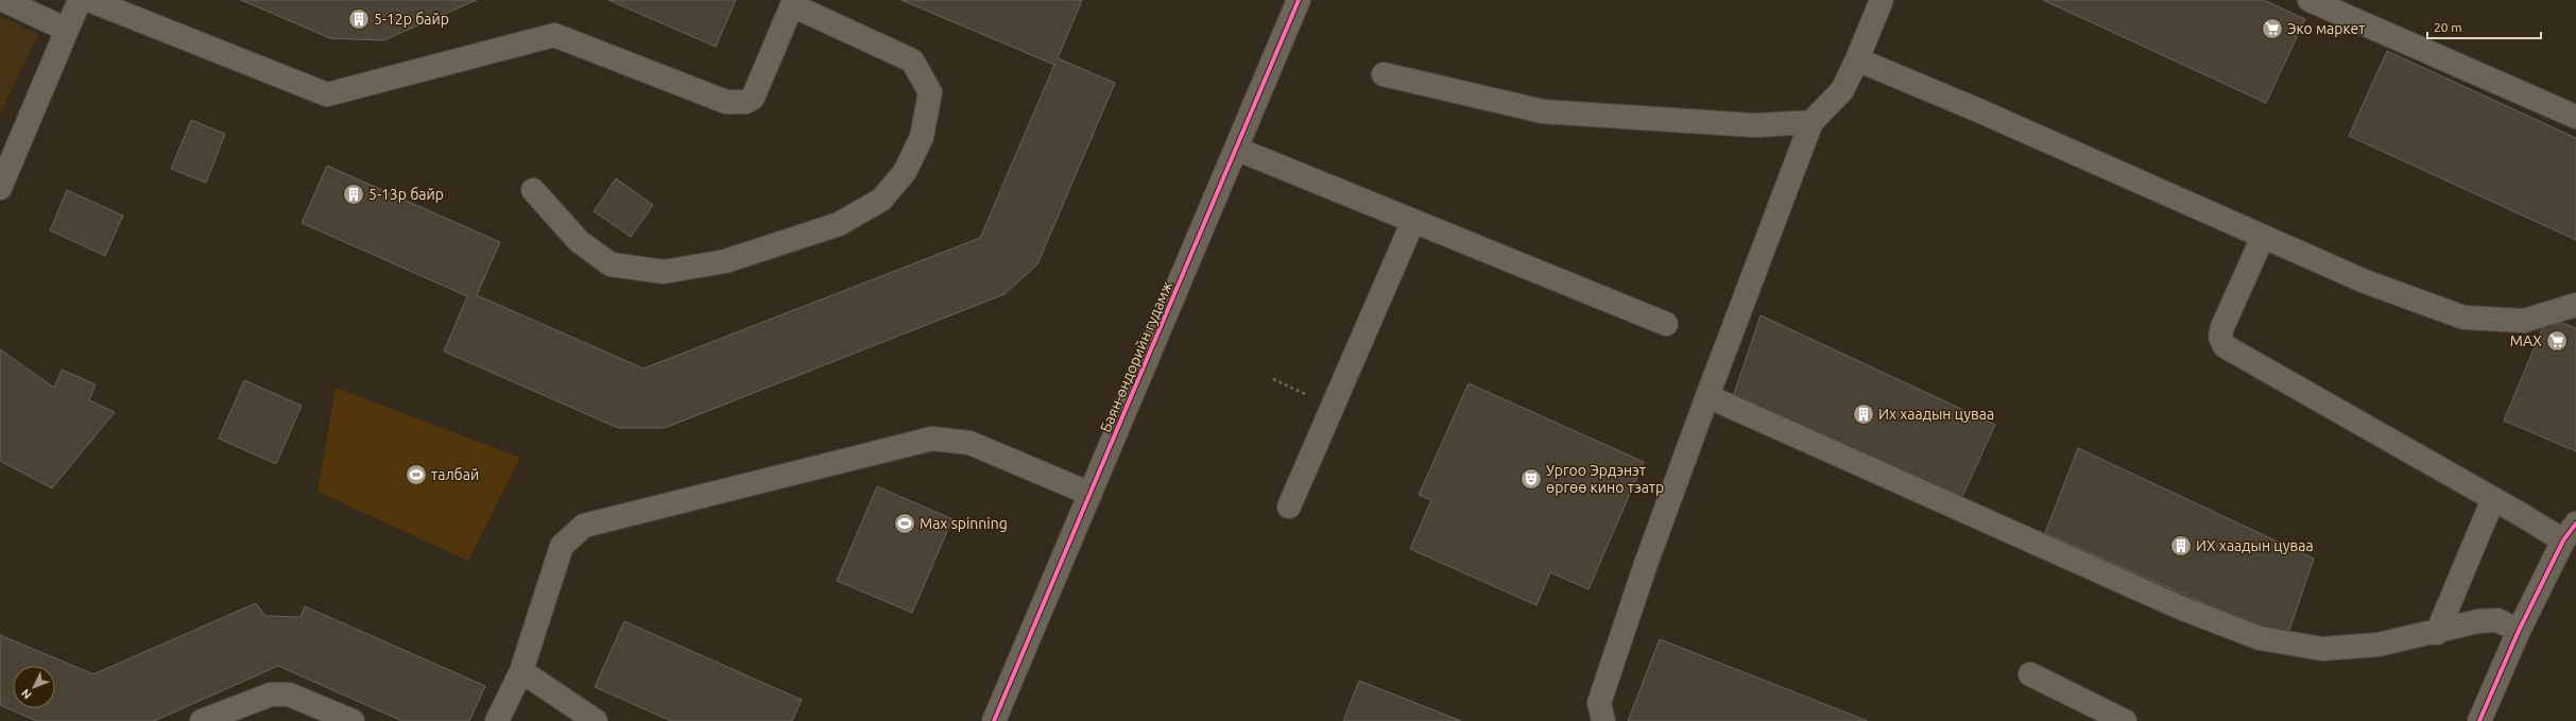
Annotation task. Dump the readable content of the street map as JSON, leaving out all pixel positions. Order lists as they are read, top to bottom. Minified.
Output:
{"streets":{"street":["Баян-өндорийн гудамж"]},"places":{"building":["5-12р байр","5-13р байр","Их хаадын цуваа","ИХ хаадын цуваа"],"supermarket":["Эко маркет","МАХ"],"sports":["талбай","Max spinning"],"theatre":["Ургоо Эрдэнэт өргөө кино тэатр"]},"scale_bar":"20 m","north":"bottom left"}
